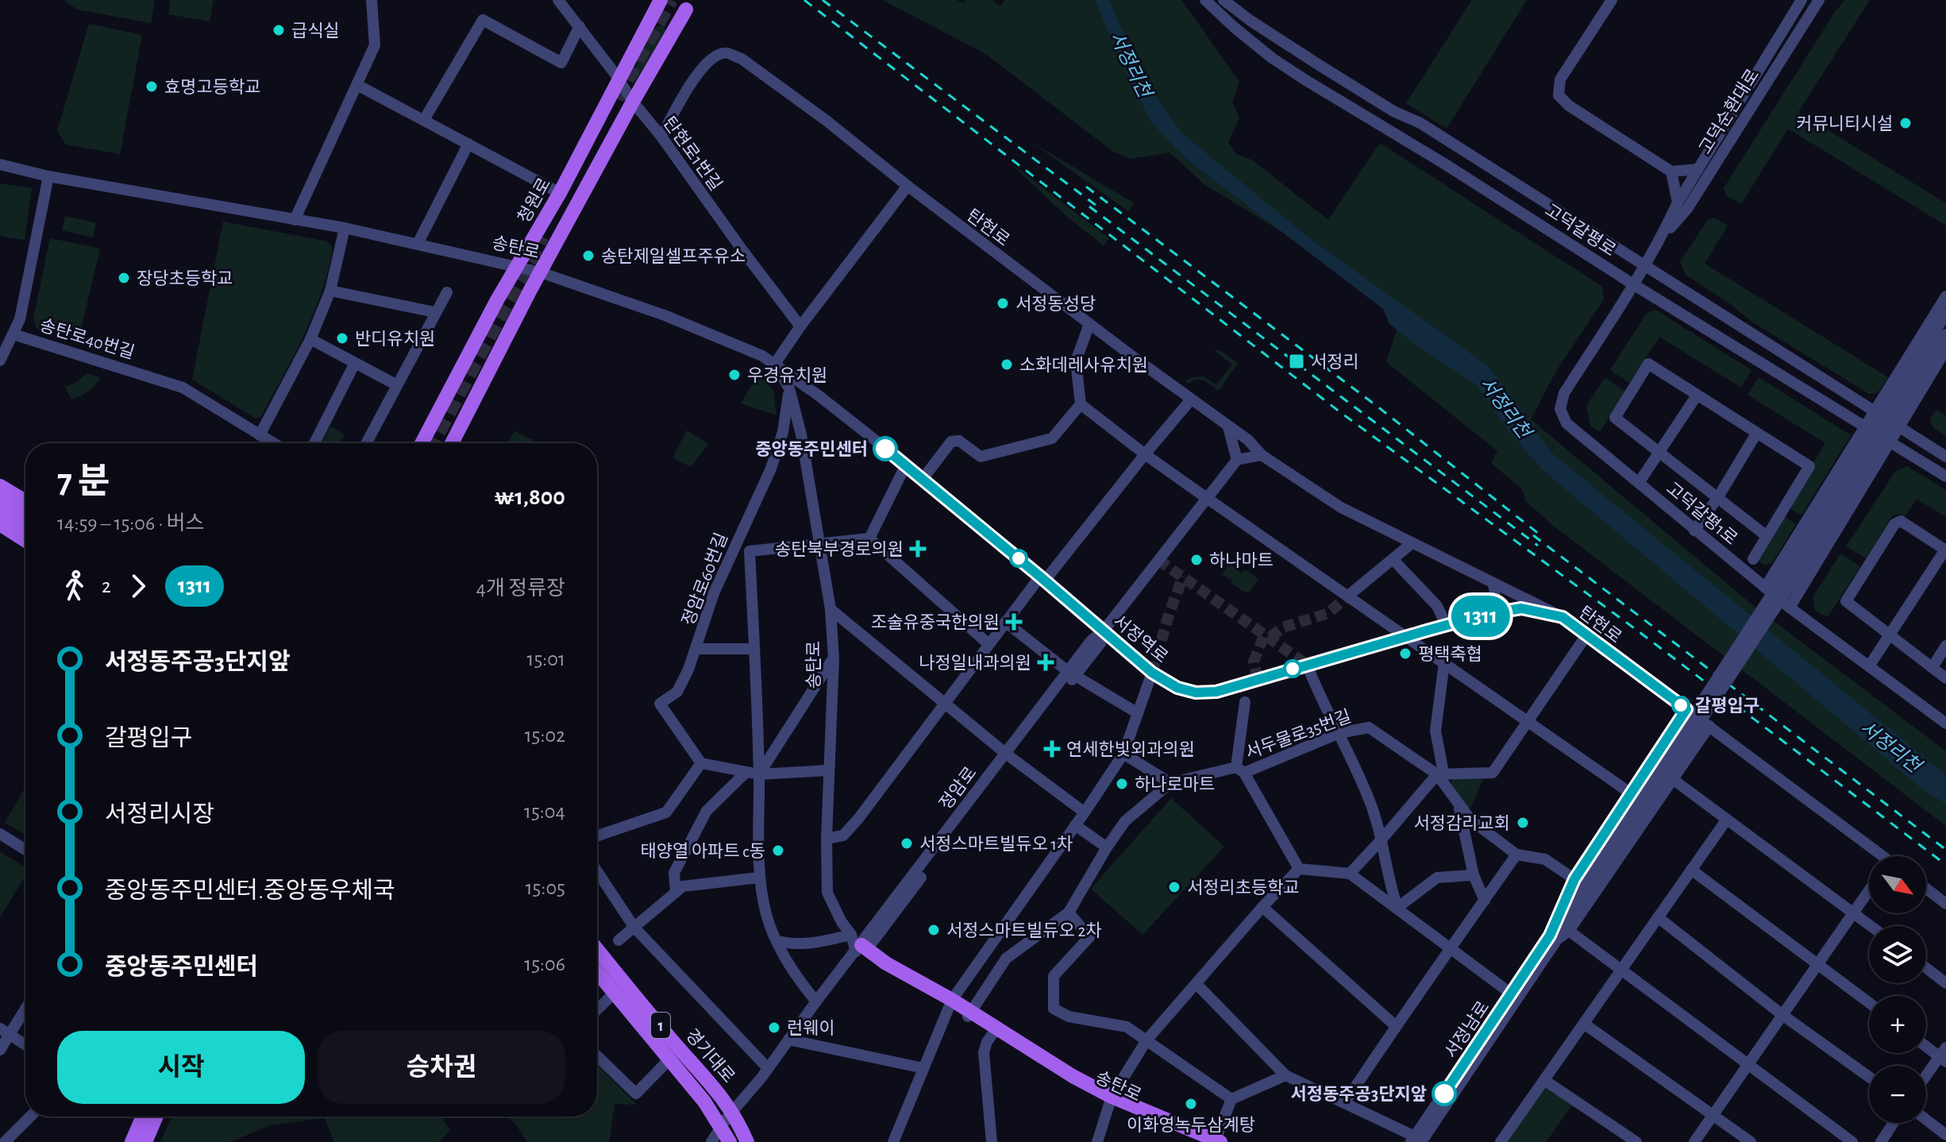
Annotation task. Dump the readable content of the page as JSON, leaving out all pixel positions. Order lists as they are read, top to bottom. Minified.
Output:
{"streets":{"main road":["청원로","송탄로","1","경기대로"],"street":["고덕순환대로","탄현로1번길","탄현로","고덕갈평로","송탄로40번길","고덕갈평1로","정암로60번길","서정역로","서두물로35번길","서정남로"]},"crossings":[["고덕순환대로","고덕갈평로"],["고덕순환대로","고덕갈평1로"],["탄현로1번길","청원로"],["탄현로1번길","탄현로"],["청원로","송탄로"],["탄현로","서정역로"],["고덕갈평로","고덕갈평1로"],["송탄로","송탄로40번길"],["송탄로","정암로60번길"],["송탄로","서정역로"],["송탄로","서두물로35번길"]],"water":["서정리천"],"places":{"other":["급식실","효명고등학교","커뮤니티시설","송탄제일셀프주유소","장당초등학교","서정동성당","반디유치원","소화데레사유치원","우경유치원","중앙동주민센터","하나마트","평택축협","갈평입구","하나로마트","서정감리교회","서정스마트빌듀오 1차","태양열 아파트 c동","서정리초등학교","서정스마트빌듀오 2차","런웨이","서정동주공3단지앞","이화영녹두삼계탕"],"transit":["서정리"],"health":["송탄북부경로의원","조술유중국한의원","나정일내과의원","연세한빛외과의원"]},"lines":["bus line 1311"],"north":"bottom right","page":{"on_map":"1311","heading":["7 분","14:59 – 15:06 · 버스","₩1,800"],"legs":["2","1311","4개 정류장"],"list":[{"name":"서정동주공3단지앞","value":"15:01"},{"name":"갈평입구","value":"15:02"},{"name":"서정리시장","value":"15:04"},{"name":"중앙동주민센터.중앙동우체국","value":"15:05"},{"name":"중앙동주민센터","value":"15:06"}],"map_buttons":["+","−"],"buttons":["시작","승차권"]}}
